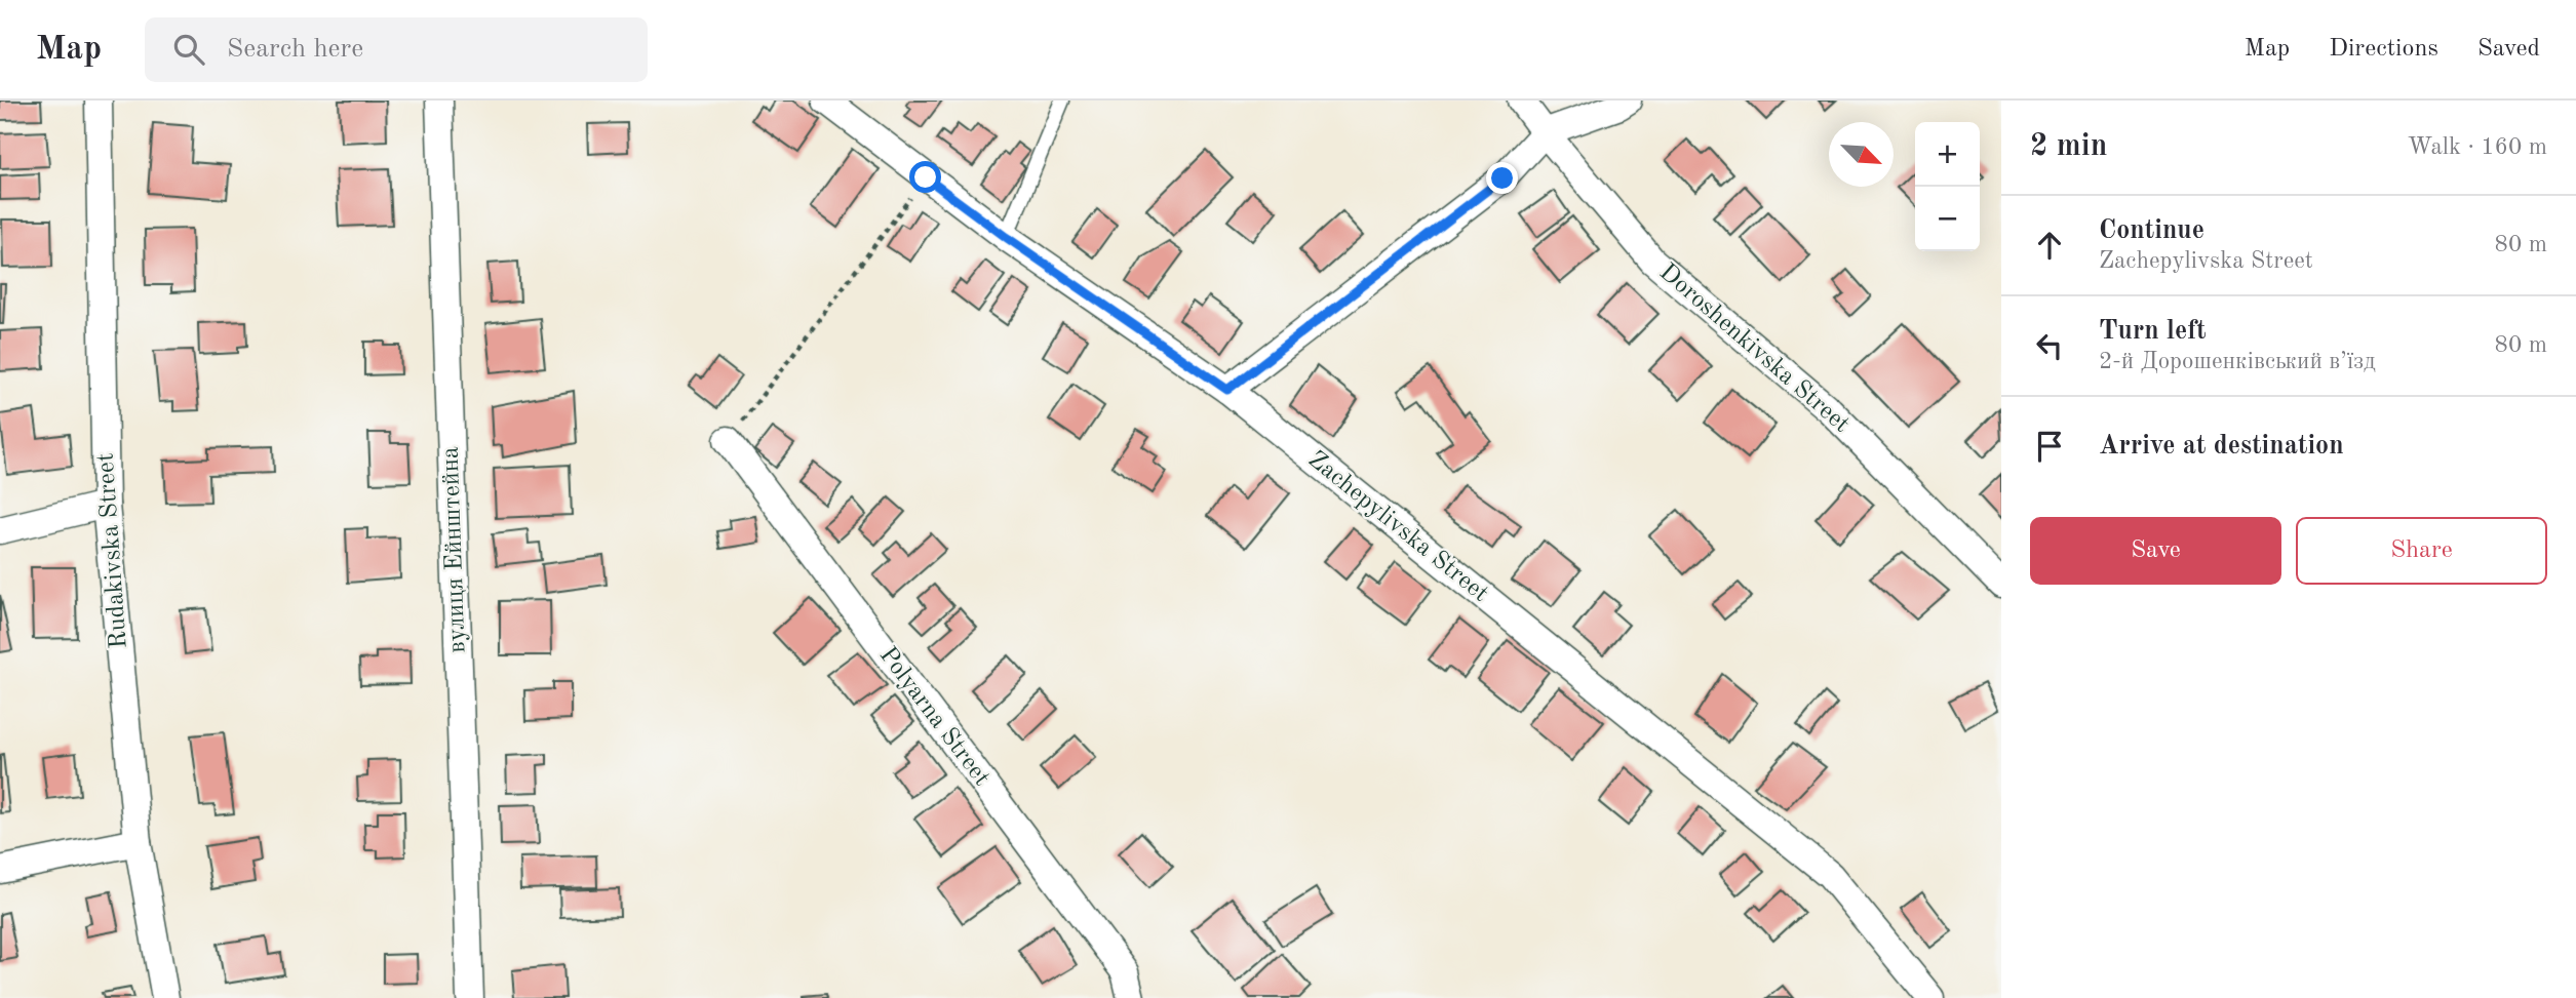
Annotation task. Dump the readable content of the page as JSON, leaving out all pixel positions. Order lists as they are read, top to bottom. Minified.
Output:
{"streets":{"street":["Doroshenkivska Street","Zachepylivska Street","вулиця Ейнштейна","Rudakivska Street","Polyarna Street"]},"north":"bottom right","page":{"header":"Map","search":"Search here","nav":["Map","Directions","Saved"],"heading":["2 min","Walk · 160 m"],"map_buttons":["+","−"],"list":[["Continue","Zachepylivska Street","80 m"],["Turn left","2-й Дорошенківський в’їзд","80 m"],"Arrive at destination"],"buttons":["Save","Share"]}}
